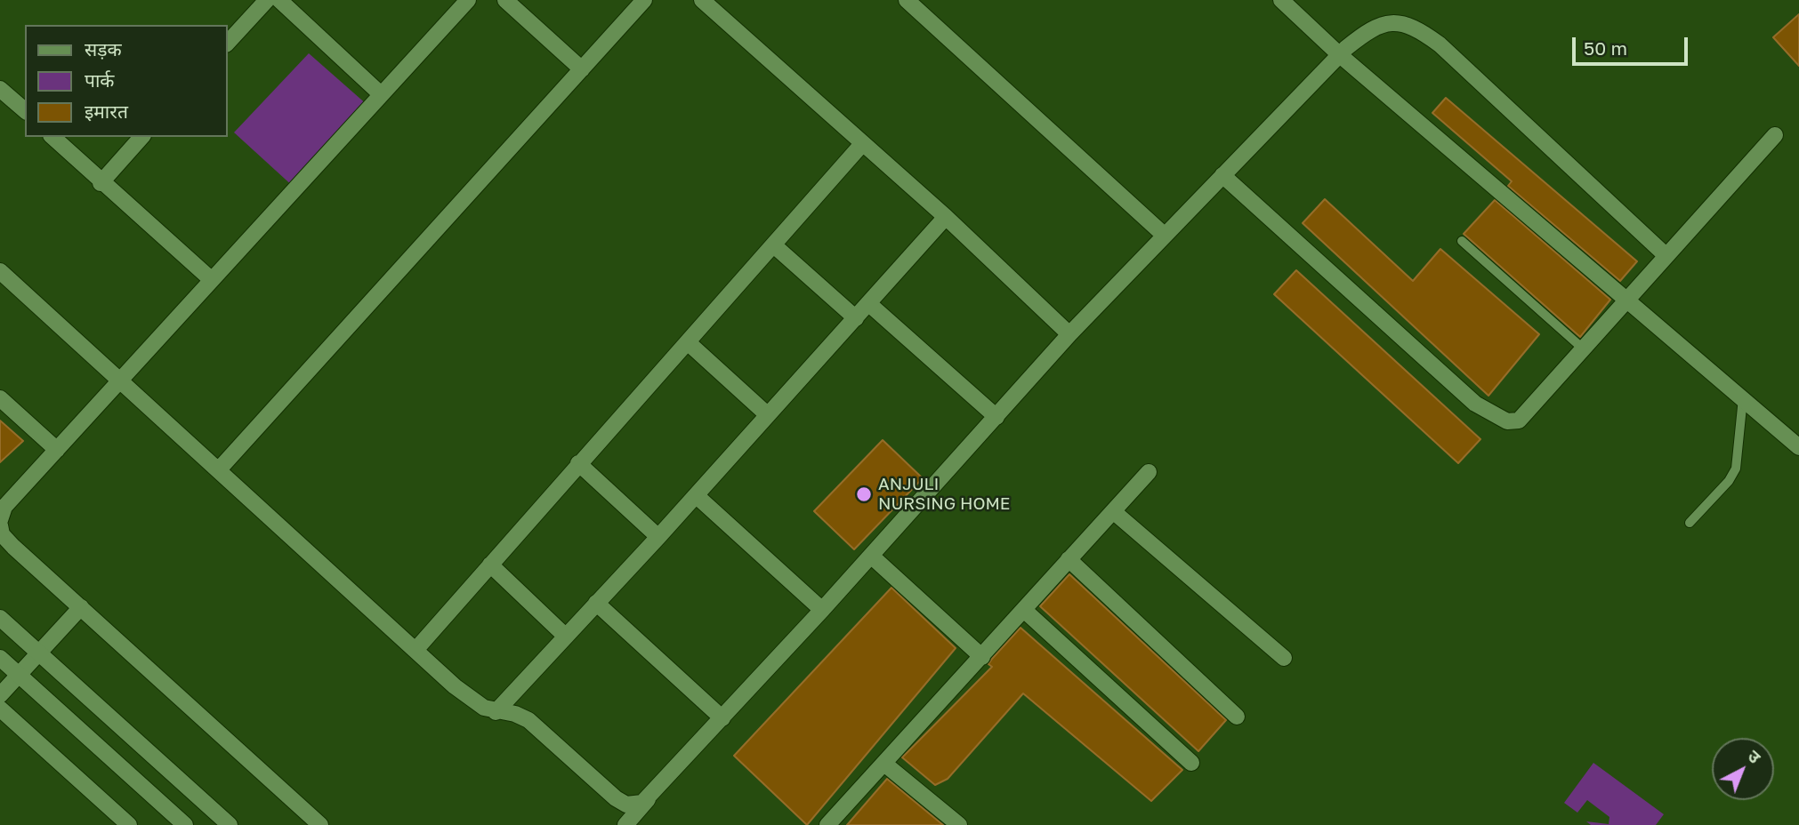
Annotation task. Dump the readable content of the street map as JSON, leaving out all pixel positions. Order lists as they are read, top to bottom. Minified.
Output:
{"places":["ANJULI NURSING HOME"],"legend":["सड़क","पार्क","इमारत"],"scale_bar":"50 m","north":"top right"}
